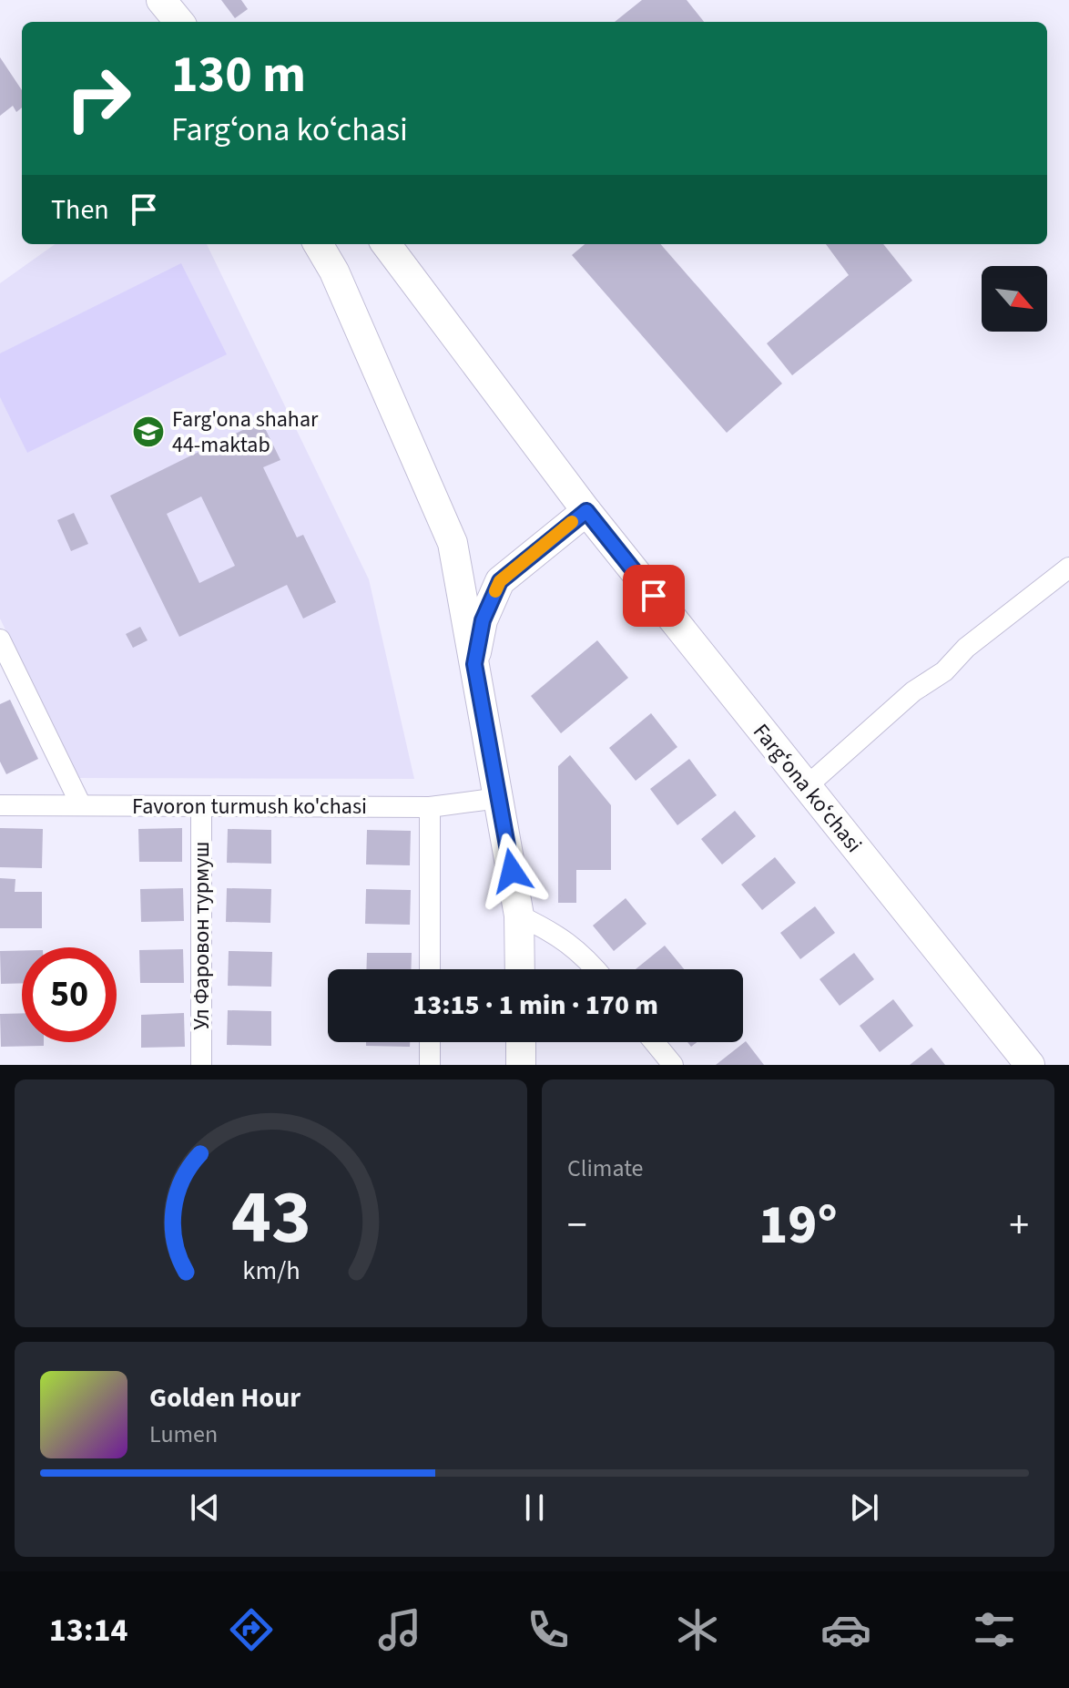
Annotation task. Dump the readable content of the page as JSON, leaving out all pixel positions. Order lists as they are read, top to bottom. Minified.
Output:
{"streets":{"street":["Fargʻona koʻchasi","Favoron turmush ko'chasi","Ул Фаровон турмуш"]},"crossings":[["Favoron turmush ko'chasi","Ул Фаровон турмуш"]],"places":{"school or university":["Farg'ona shahar 44-maktab"]},"north":"bottom right","page":{"turn":["130 m","Fargʻona koʻchasi"],"then":"Then","limit":"50","trip":"13:15 · 1 min · 170 m","tile":"Climate","heat":["−","19°","+"],"song":["Golden Hour","Lumen"],"tabs":"13:14","gauge":["43","km/h"]}}
